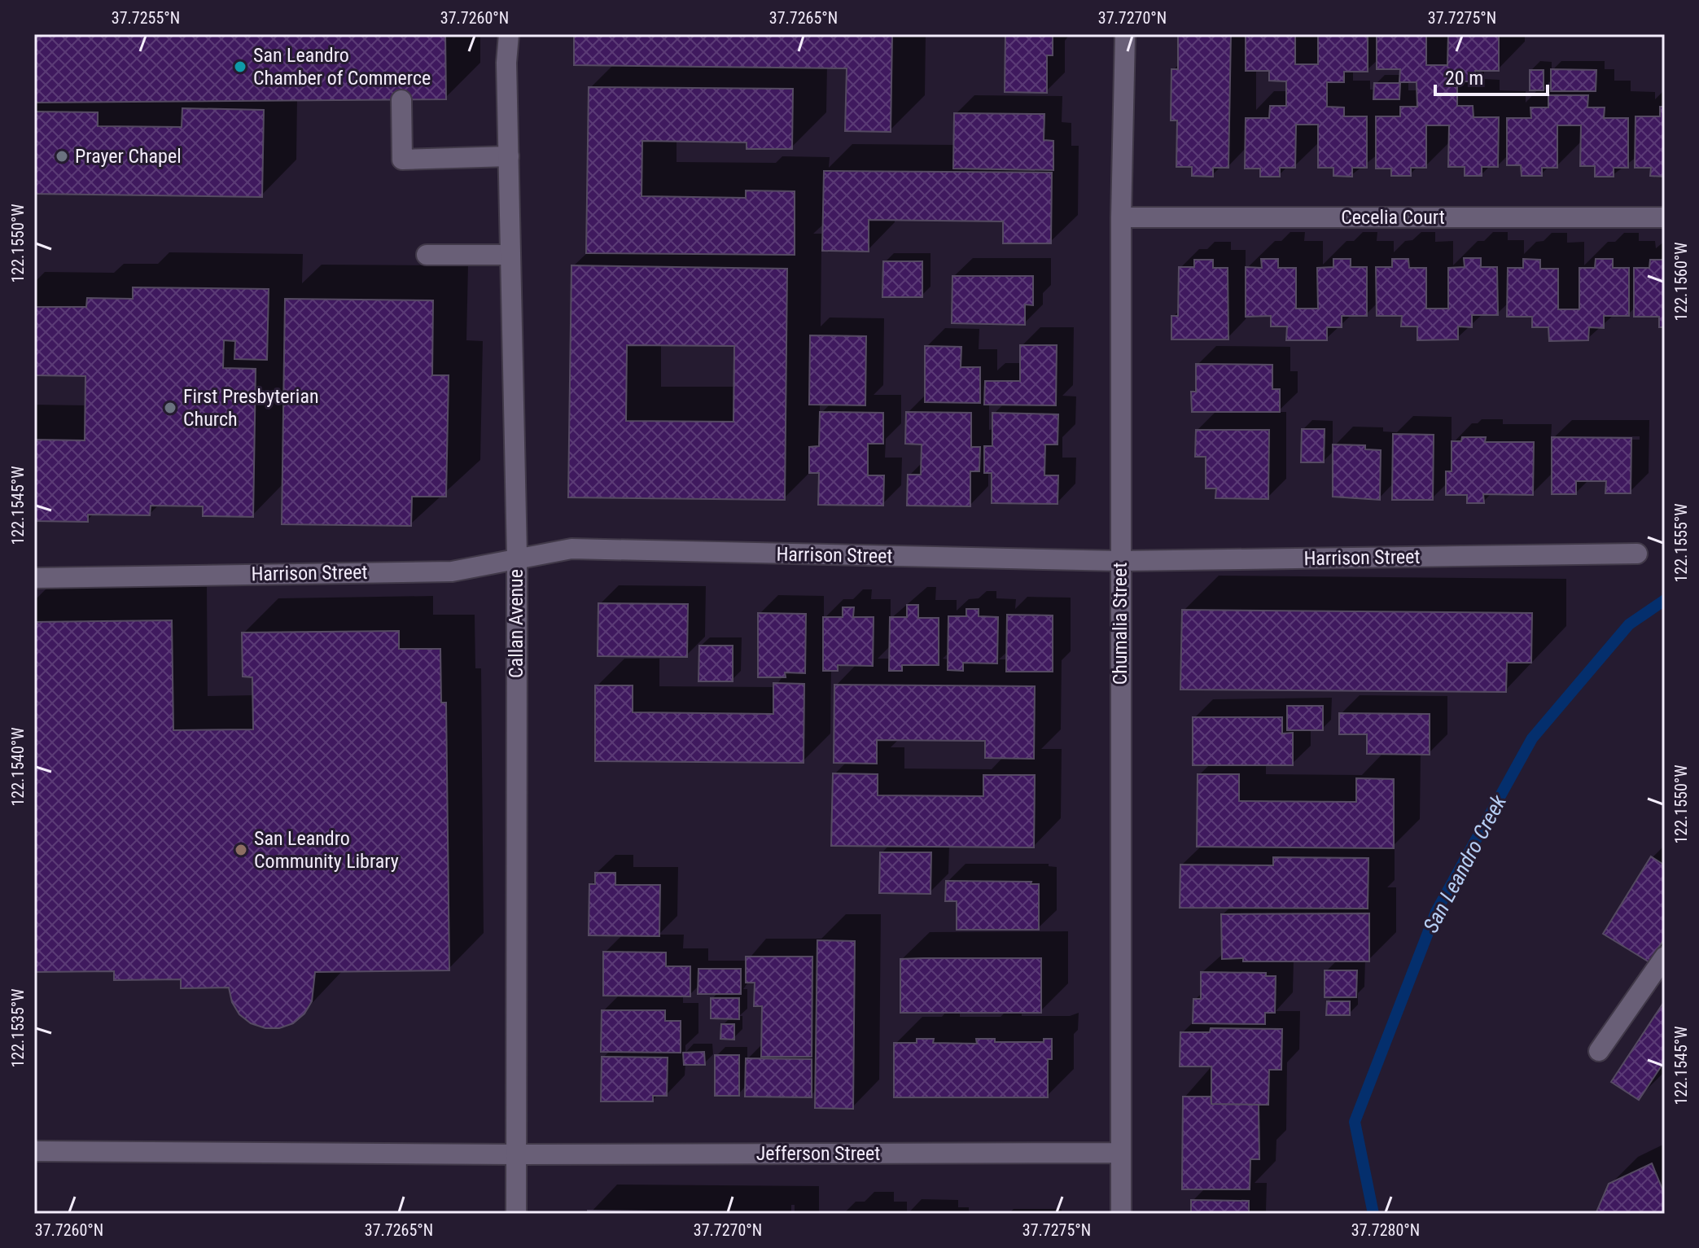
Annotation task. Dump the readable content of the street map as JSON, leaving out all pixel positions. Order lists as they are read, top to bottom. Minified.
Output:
{"streets":{"street":["Cecelia Court","Harrison Street","Callan Avenue","Chumalia Street","Jefferson Street"]},"crossings":[["Cecelia Court","Chumalia Street"],["Harrison Street","Callan Avenue"],["Harrison Street","Chumalia Street"],["Callan Avenue","Jefferson Street"],["Chumalia Street","Jefferson Street"]],"water":["San Leandro Creek"],"places":["San Leandro Chamber of Commerce","Prayer Chapel","First Presbyterian Church","San Leandro Community Library"],"scale_bar":"20 m","coordinates":["37.7255°N","37.7260°N","37.7265°N","37.7270°N","37.7275°N","122.1550°W","122.1560°W","122.1545°W","122.1555°W","122.1540°W","122.1535°W","37.7280°N"]}
